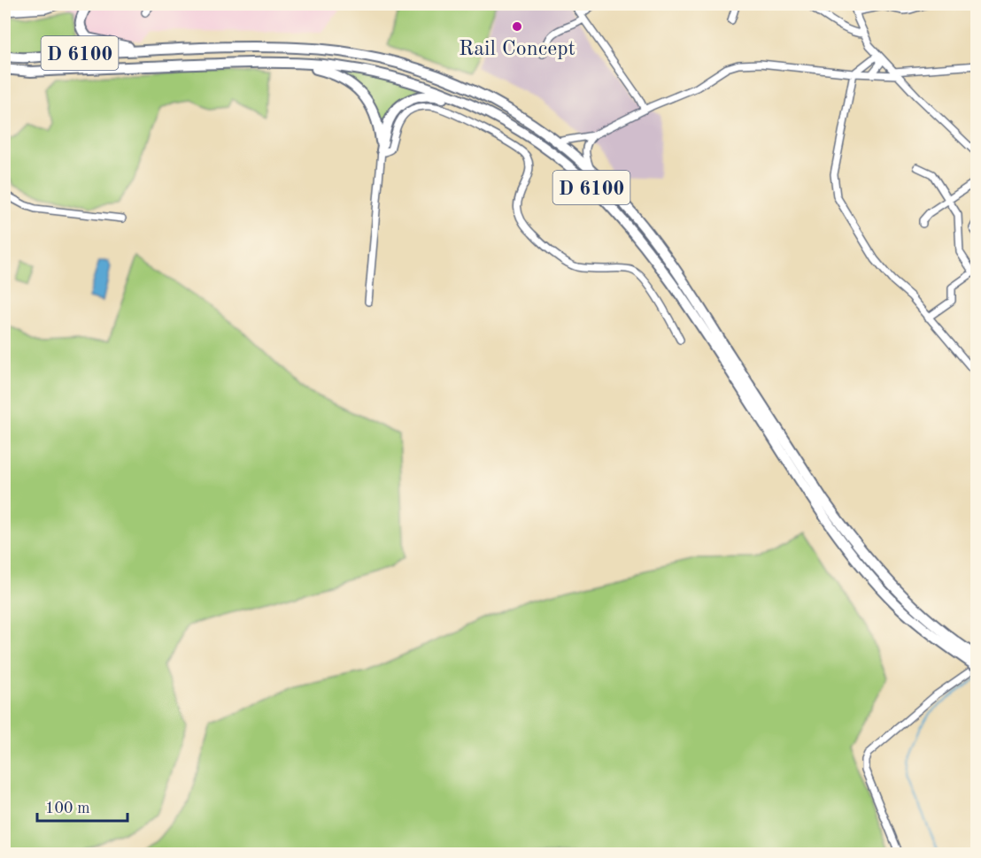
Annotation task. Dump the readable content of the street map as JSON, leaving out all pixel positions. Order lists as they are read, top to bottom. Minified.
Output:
{"streets":{"main road":["D 6100"]},"places":["Rail Concept"],"scale_bar":"100 m"}
